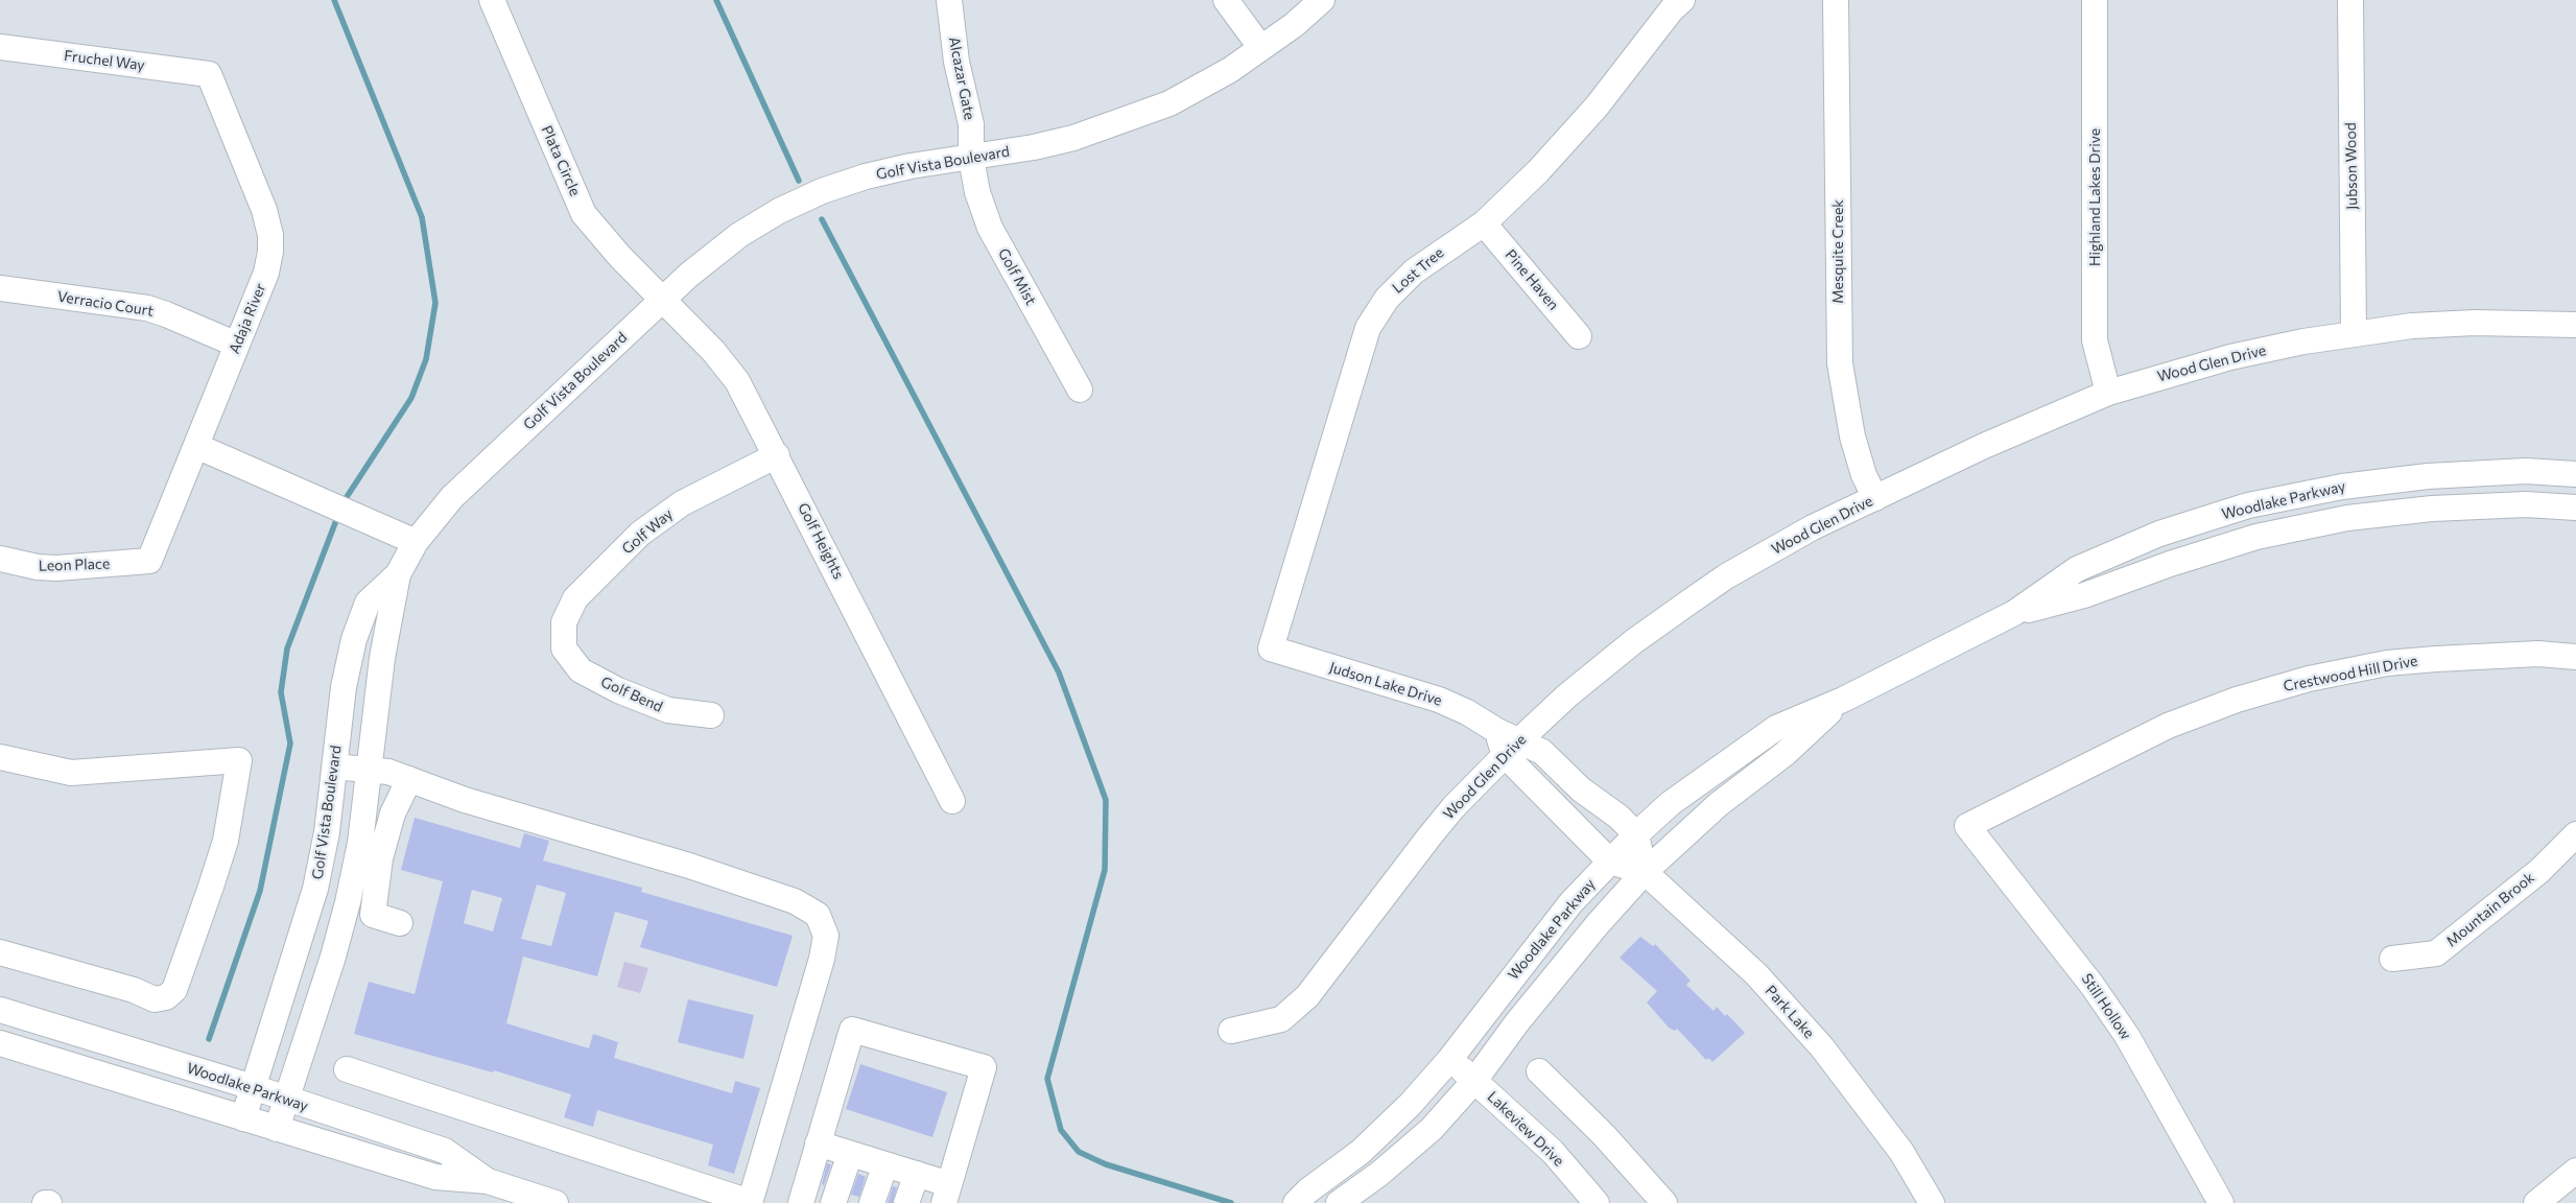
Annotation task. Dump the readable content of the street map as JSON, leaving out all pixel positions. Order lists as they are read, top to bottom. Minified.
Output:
{"streets":{"street":["Fruchel Way","Alcazar Gate","Plata Circle","Golf Vista Boulevard","Jubson Wood","Highland Lakes Drive","Mesquite Creek","Lost Tree","Golf Mist","Pine Haven","Verracio Court","Adaja River","Wood Glen Drive","Woodlake Parkway","Golf Way","Golf Heights","Leon Place","Crestwood Hill Drive","Judson Lake Drive","Golf Bend","Mountain Brook","Still Hollow","Park Lake","Lakeview Drive"]},"crossings":[["Fruchel Way","Adaja River"],["Alcazar Gate","Golf Vista Boulevard"],["Alcazar Gate","Golf Mist"],["Plata Circle","Golf Vista Boulevard"],["Plata Circle","Golf Heights"],["Golf Vista Boulevard","Golf Mist"],["Golf Vista Boulevard","Woodlake Parkway"],["Golf Vista Boulevard","Golf Heights"],["Jubson Wood","Wood Glen Drive"],["Highland Lakes Drive","Wood Glen Drive"],["Mesquite Creek","Wood Glen Drive"],["Lost Tree","Pine Haven"],["Lost Tree","Judson Lake Drive"],["Verracio Court","Adaja River"],["Adaja River","Leon Place"],["Wood Glen Drive","Judson Lake Drive"],["Woodlake Parkway","Judson Lake Drive"],["Woodlake Parkway","Park Lake"],["Woodlake Parkway","Lakeview Drive"],["Golf Way","Golf Heights"],["Golf Way","Golf Bend"],["Crestwood Hill Drive","Still Hollow"],["Judson Lake Drive","Park Lake"]]}
